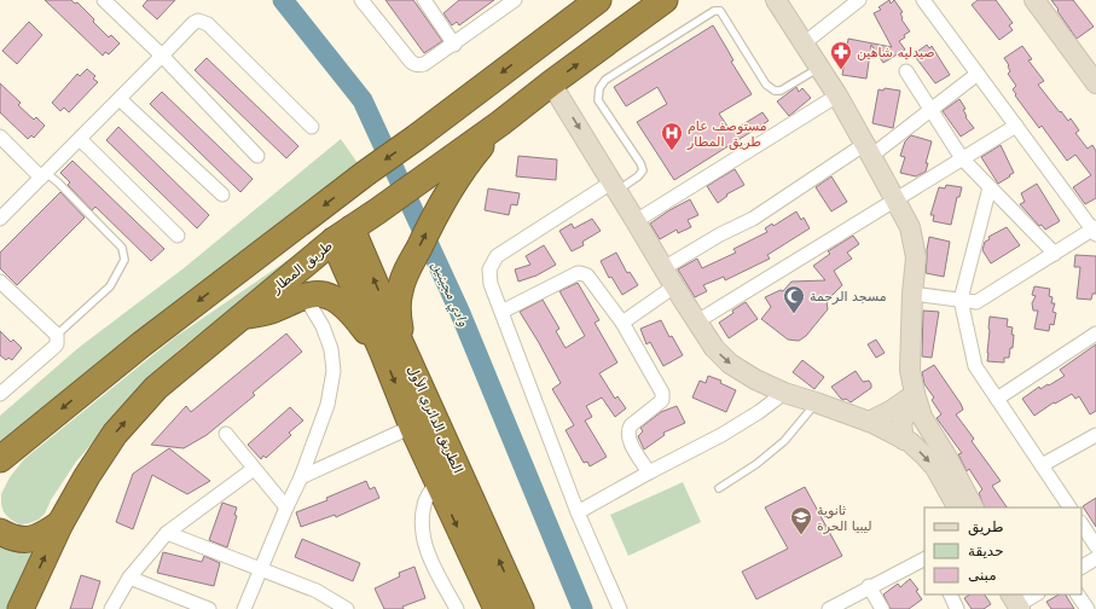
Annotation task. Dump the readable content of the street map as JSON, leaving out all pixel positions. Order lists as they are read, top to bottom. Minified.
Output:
{"streets":{"highway":["طريق المطار","الطريق الدائري الأول"]},"crossings":[["طريق المطار","الطريق الدائري الأول"]],"water":["وادي مجينين"],"places":{"pharmacy":["صيدليه شاهين"],"hospital":["مستوصف عام طريق المطار"],"mosque":["مسجد الرحمة"],"school or university":["ثانوية ليبيا الحرة"]},"legend":["طريق","حديقة","مبنى"]}
